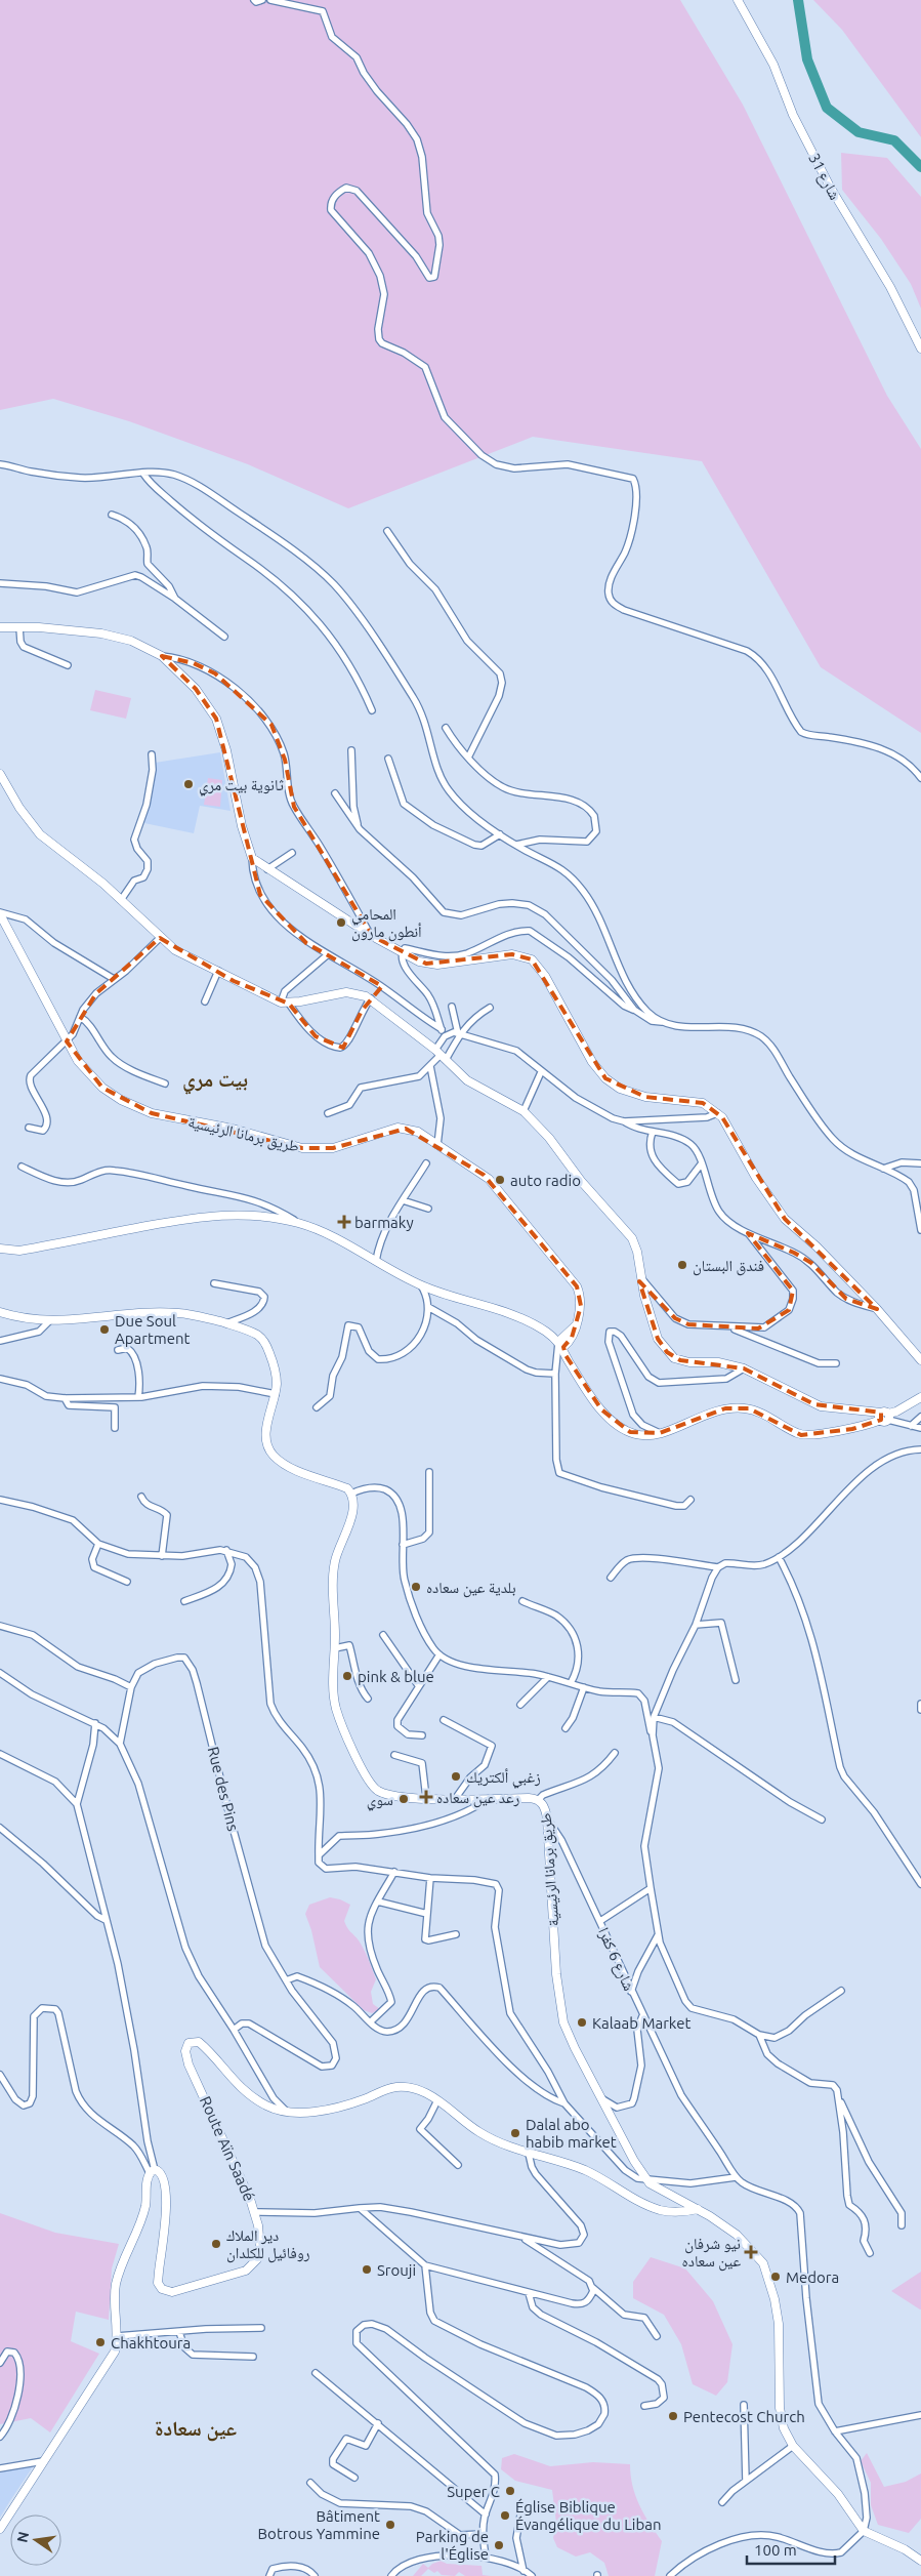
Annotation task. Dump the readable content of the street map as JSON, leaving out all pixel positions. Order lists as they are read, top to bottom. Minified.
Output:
{"streets":{"street":["شارع 31","طريق برمانا الرئيسية","Rue des Pins","شارع 6 كفرا","Route Aïn Saadé"]},"crossings":[["طريق برمانا الرئيسية","شارع 6 كفرا"],["طريق برمانا الرئيسية","Route Aïn Saadé"]],"districts":["بيت مري","عين سعادة"],"places":{"other":["ثانوية بيت مري","المحامي أنطون مارون","auto radio","فندق البستان","Due Soul Apartment","بلدية عين سعاده","pink & blue","زغبي ألكتريك","سوي","Kalaab Market","Dalal abo habib market","دير الملاك روفائيل للكلدان","Srouji","Medora","Chakhtoura","Pentecost Church","Super C","Église Biblique Évangélique du Liban","Bâtiment Botrous Yammine","Parking de l'Église"],"health":["barmaky","رعد عين سعاده","نيو شرفان عين سعاده"]},"scale_bar":"100 m","north":"left"}
